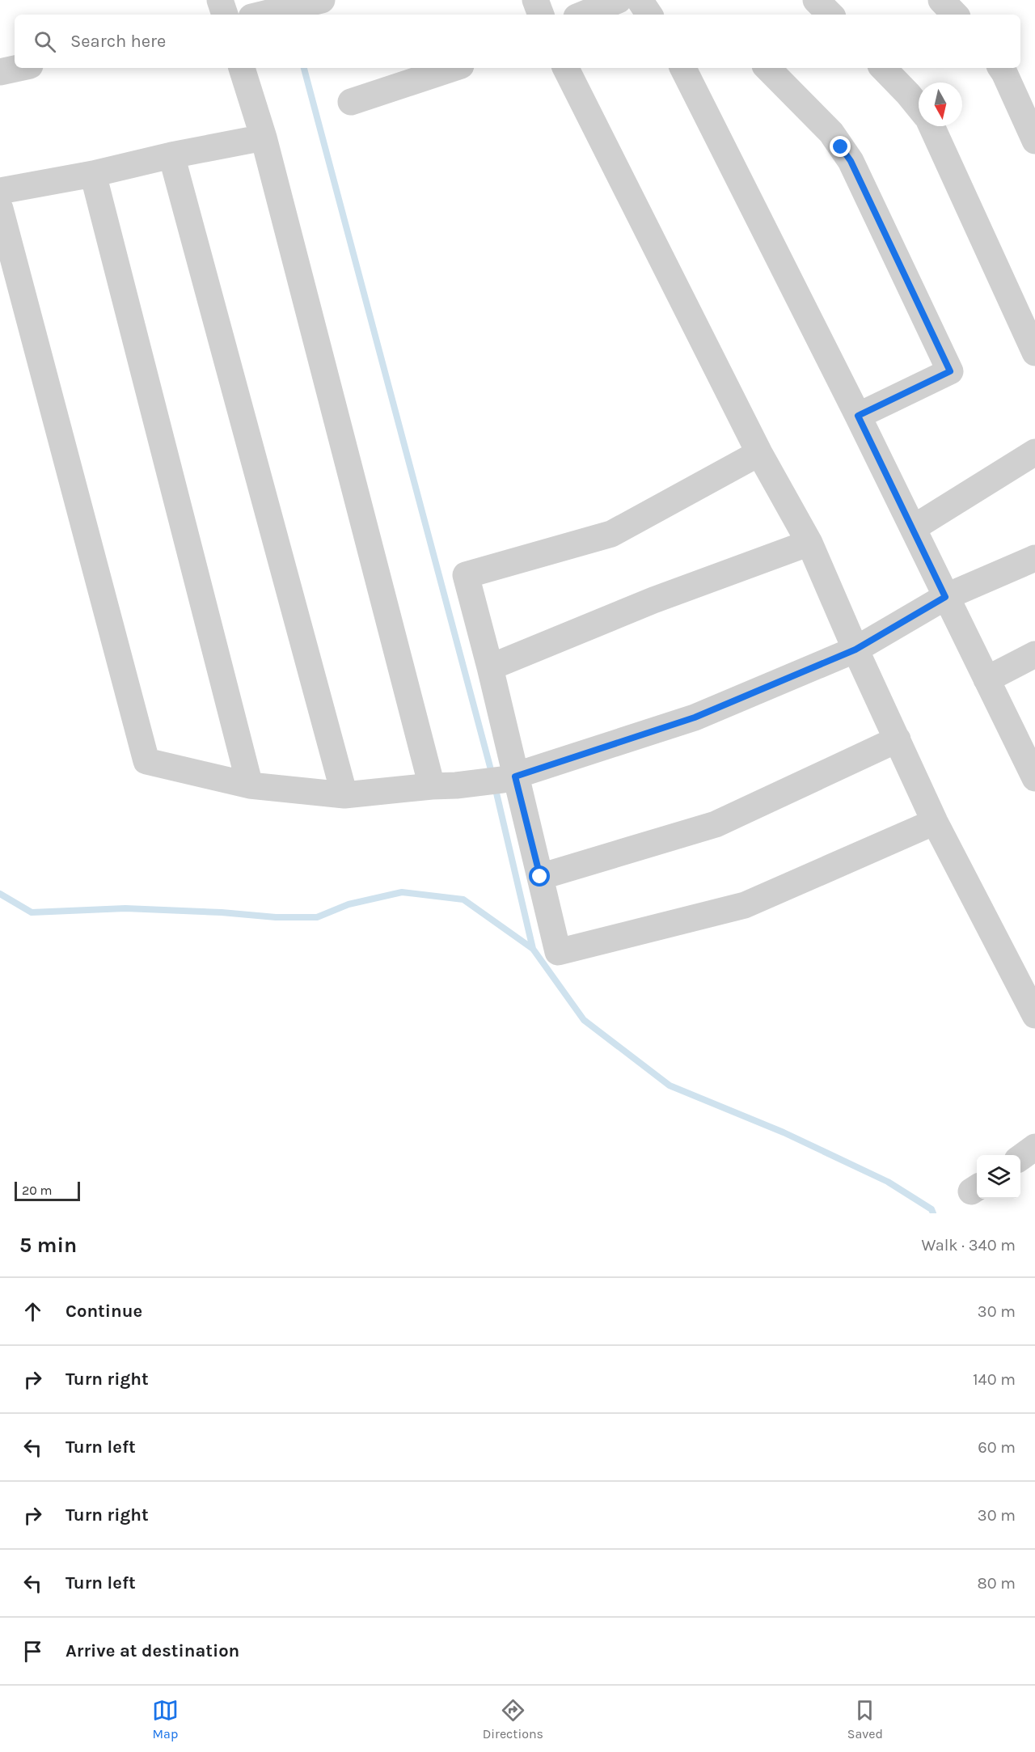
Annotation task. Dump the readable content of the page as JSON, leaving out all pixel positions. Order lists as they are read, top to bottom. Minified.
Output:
{"scale_bar":"20 m","north":"bottom","page":{"search":"Search here","scale":"20 m","heading":["5 min","Walk · 340 m"],"list":[["Continue","30 m"],["Turn right","140 m"],["Turn left","60 m"],["Turn right","30 m"],["Turn left","80 m"],"Arrive at destination"],"nav":["Map","Directions","Saved"]}}
